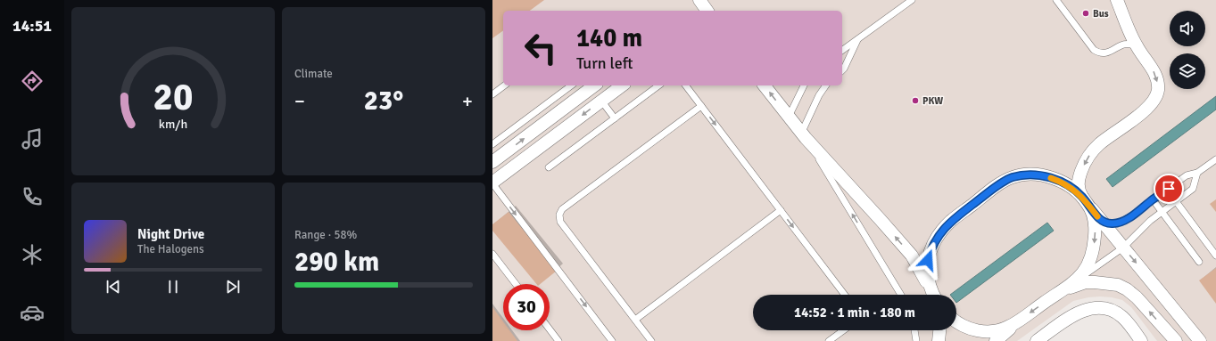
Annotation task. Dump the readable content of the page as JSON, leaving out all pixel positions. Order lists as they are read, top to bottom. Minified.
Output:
{"places":["Bus","PKW"],"page":{"tabs":"14:51","tile":["Climate",["Range · 58%","290 km"]],"turn":["140 m","Turn left"],"heat":["−","23°","+"],"song":["Night Drive","The Halogens"],"limit":"30","trip":"14:52 · 1 min · 180 m","gauge":["20","km/h"]}}
